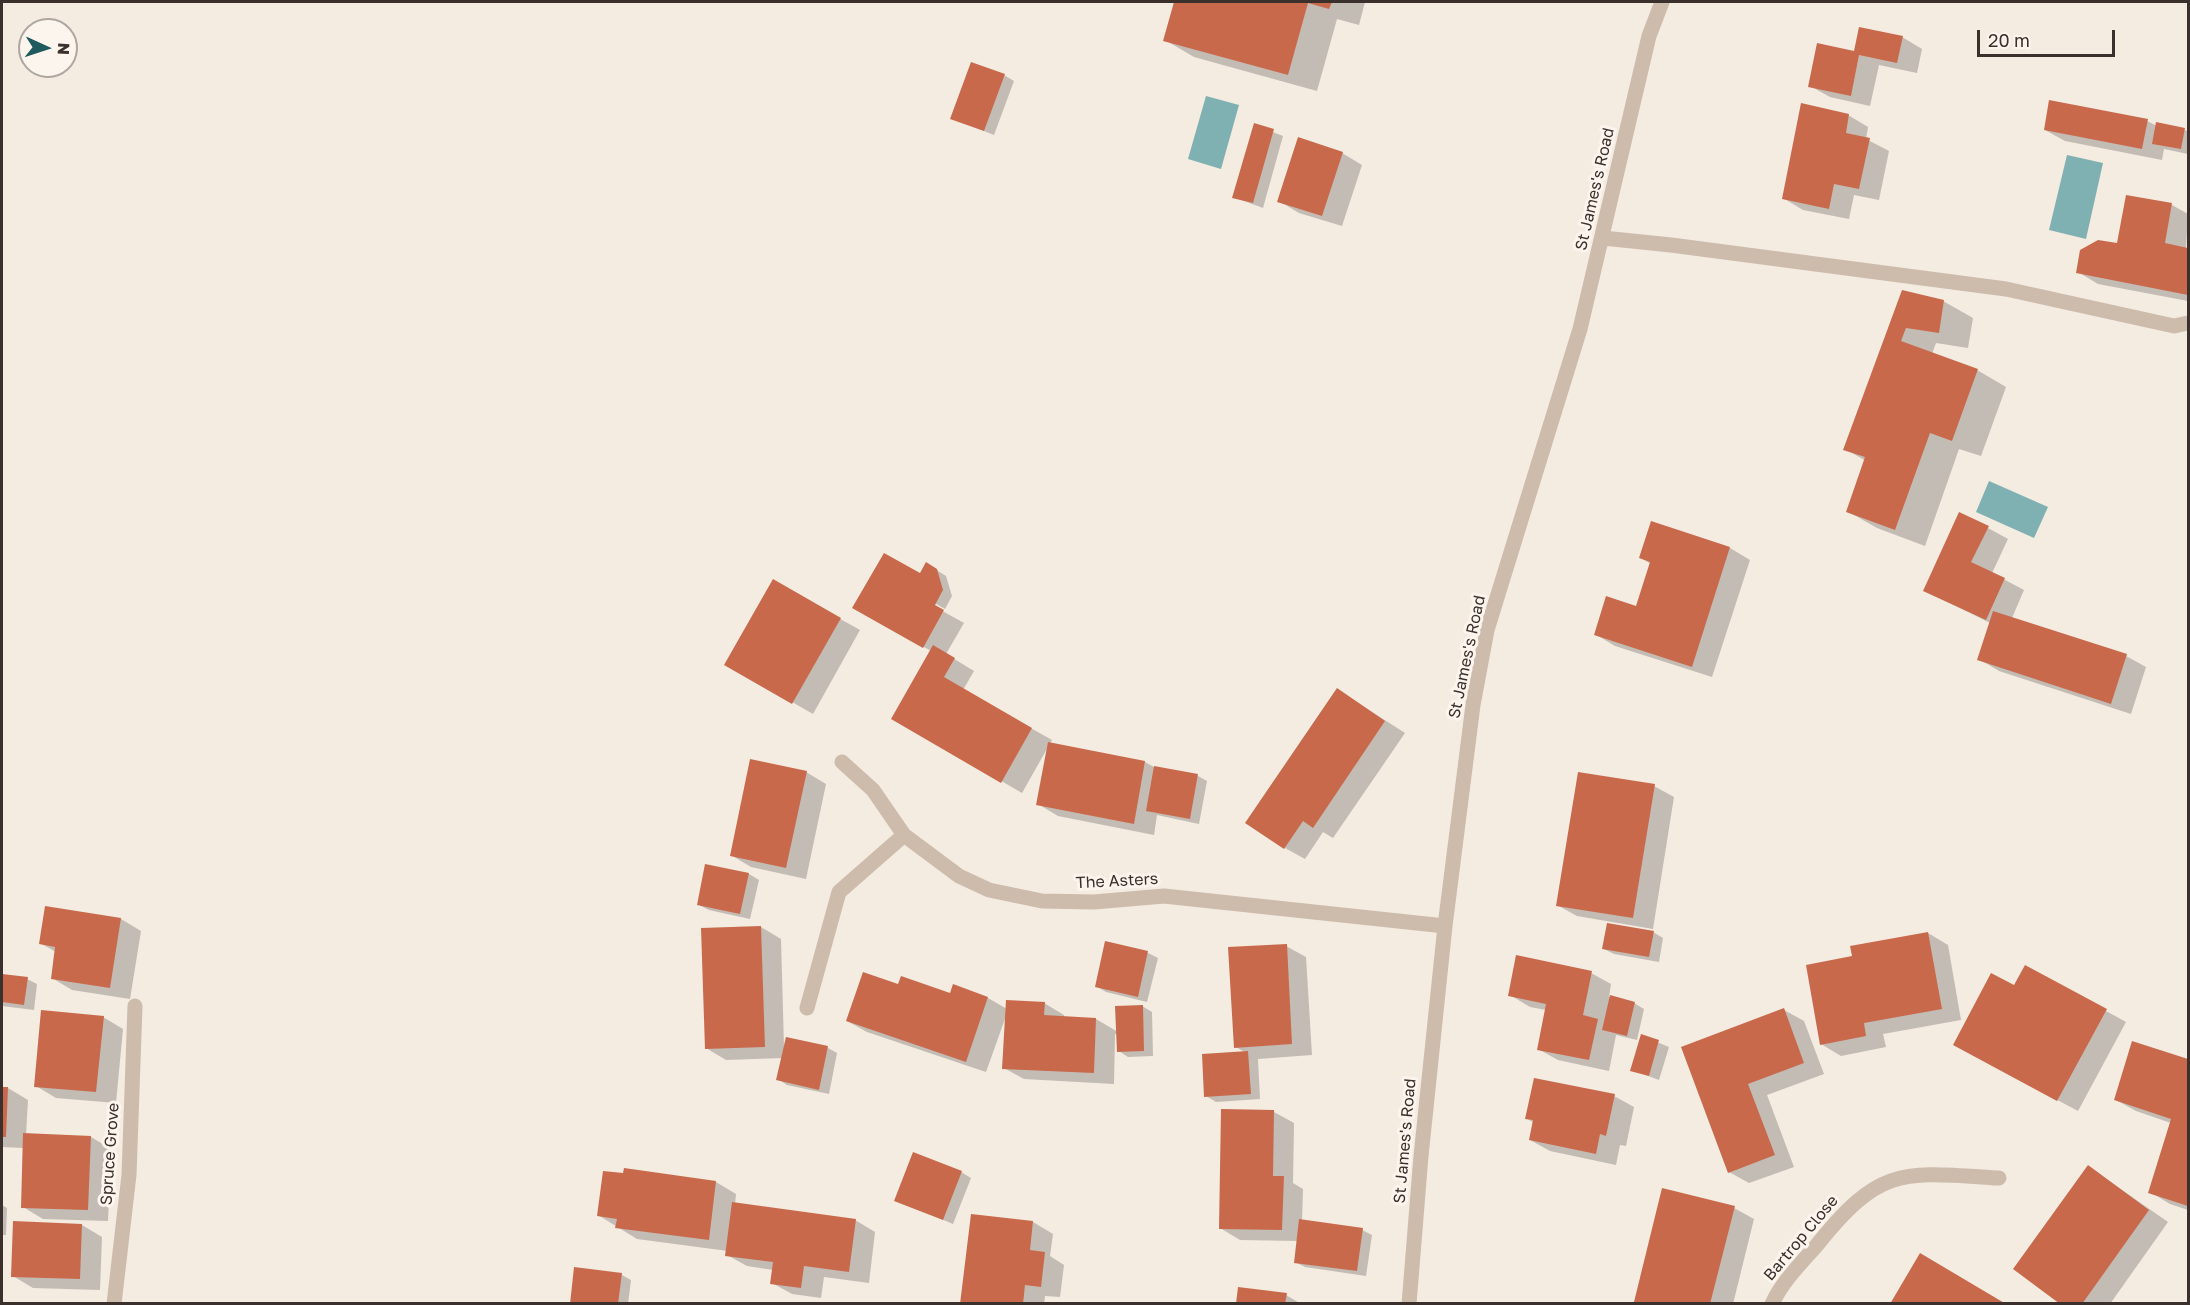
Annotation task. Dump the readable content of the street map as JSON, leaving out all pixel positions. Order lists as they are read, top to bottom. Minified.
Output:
{"streets":{"street":["St James's Road","The Asters","Spruce Grove","Bartrop Close"]},"crossings":[["St James's Road","The Asters"]],"scale_bar":"20 m","north":"right"}
